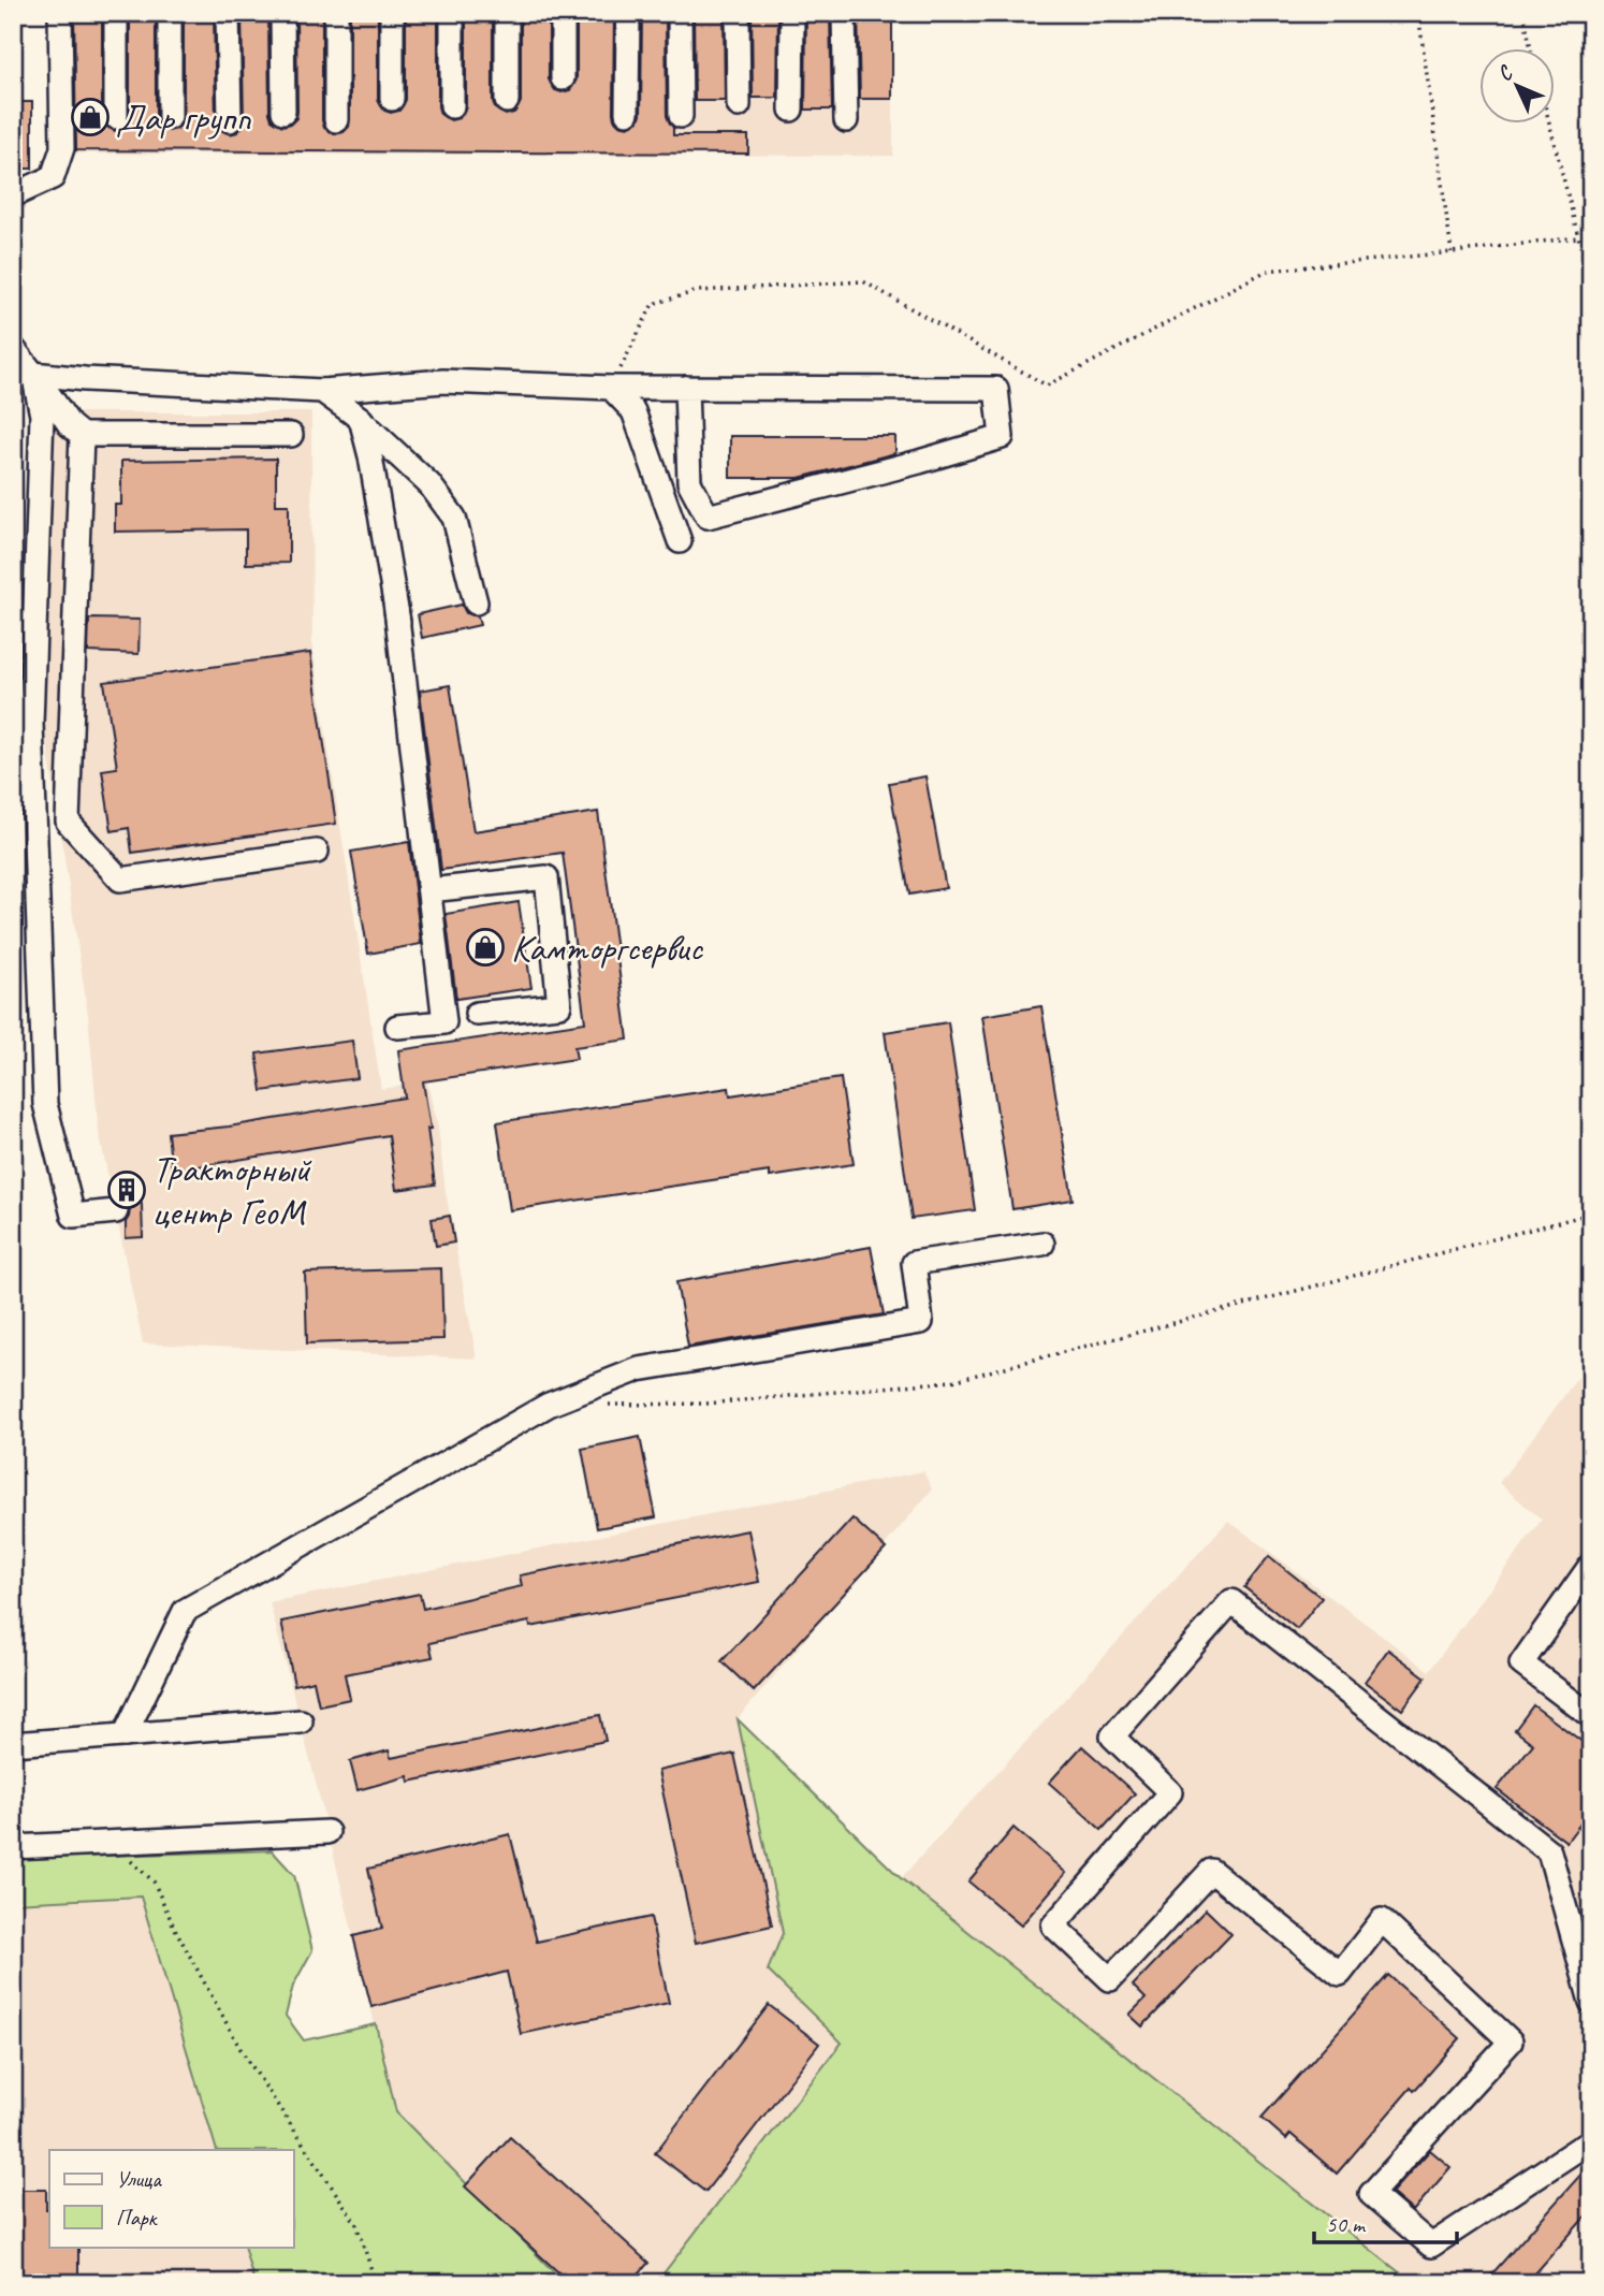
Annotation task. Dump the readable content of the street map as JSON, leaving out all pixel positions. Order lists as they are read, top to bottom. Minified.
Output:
{"places":{"shop":["Дар групп","Камторгсервис"],"building":["Тракторный центр ГеоМ"]},"legend":["Улица","Парк"],"scale_bar":"50 m","north":"top left"}
